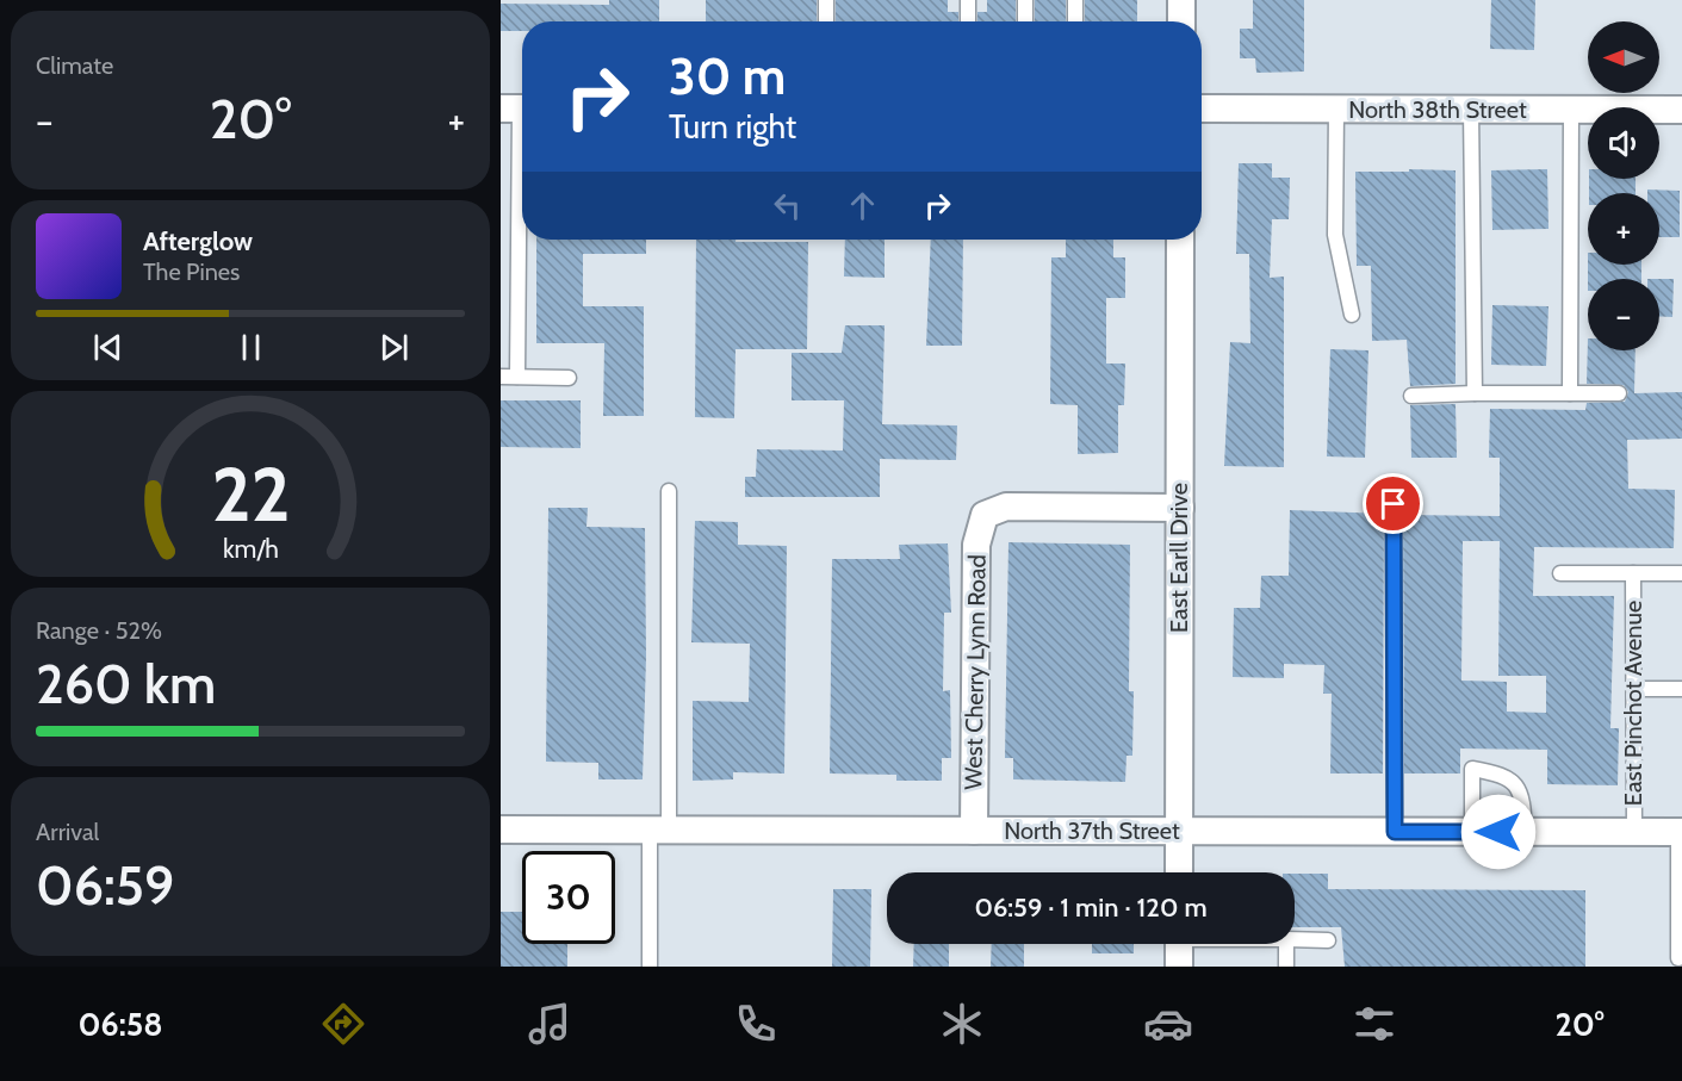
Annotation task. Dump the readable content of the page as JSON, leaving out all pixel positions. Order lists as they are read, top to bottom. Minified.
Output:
{"streets":{"street":["North 38th Street","East Earll Drive","West Cherry Lynn Road","North 37th Street"],"lane":["East Pinchot Avenue"]},"crossings":[["East Earll Drive","West Cherry Lynn Road"],["East Earll Drive","North 37th Street"],["West Cherry Lynn Road","North 37th Street"],["East Pinchot Avenue","North 37th Street"]],"north":"left","page":{"tile":["Climate",["Range · 52%","260 km"],["Arrival","06:59"]],"map_buttons":["+","−"],"turn":["30 m","Turn right"],"heat":["−","20°","+"],"song":["Afterglow","The Pines"],"limit":"30","trip":"06:59 · 1 min · 120 m","tabs":["06:58","20°"],"gauge":["22","km/h"]}}
